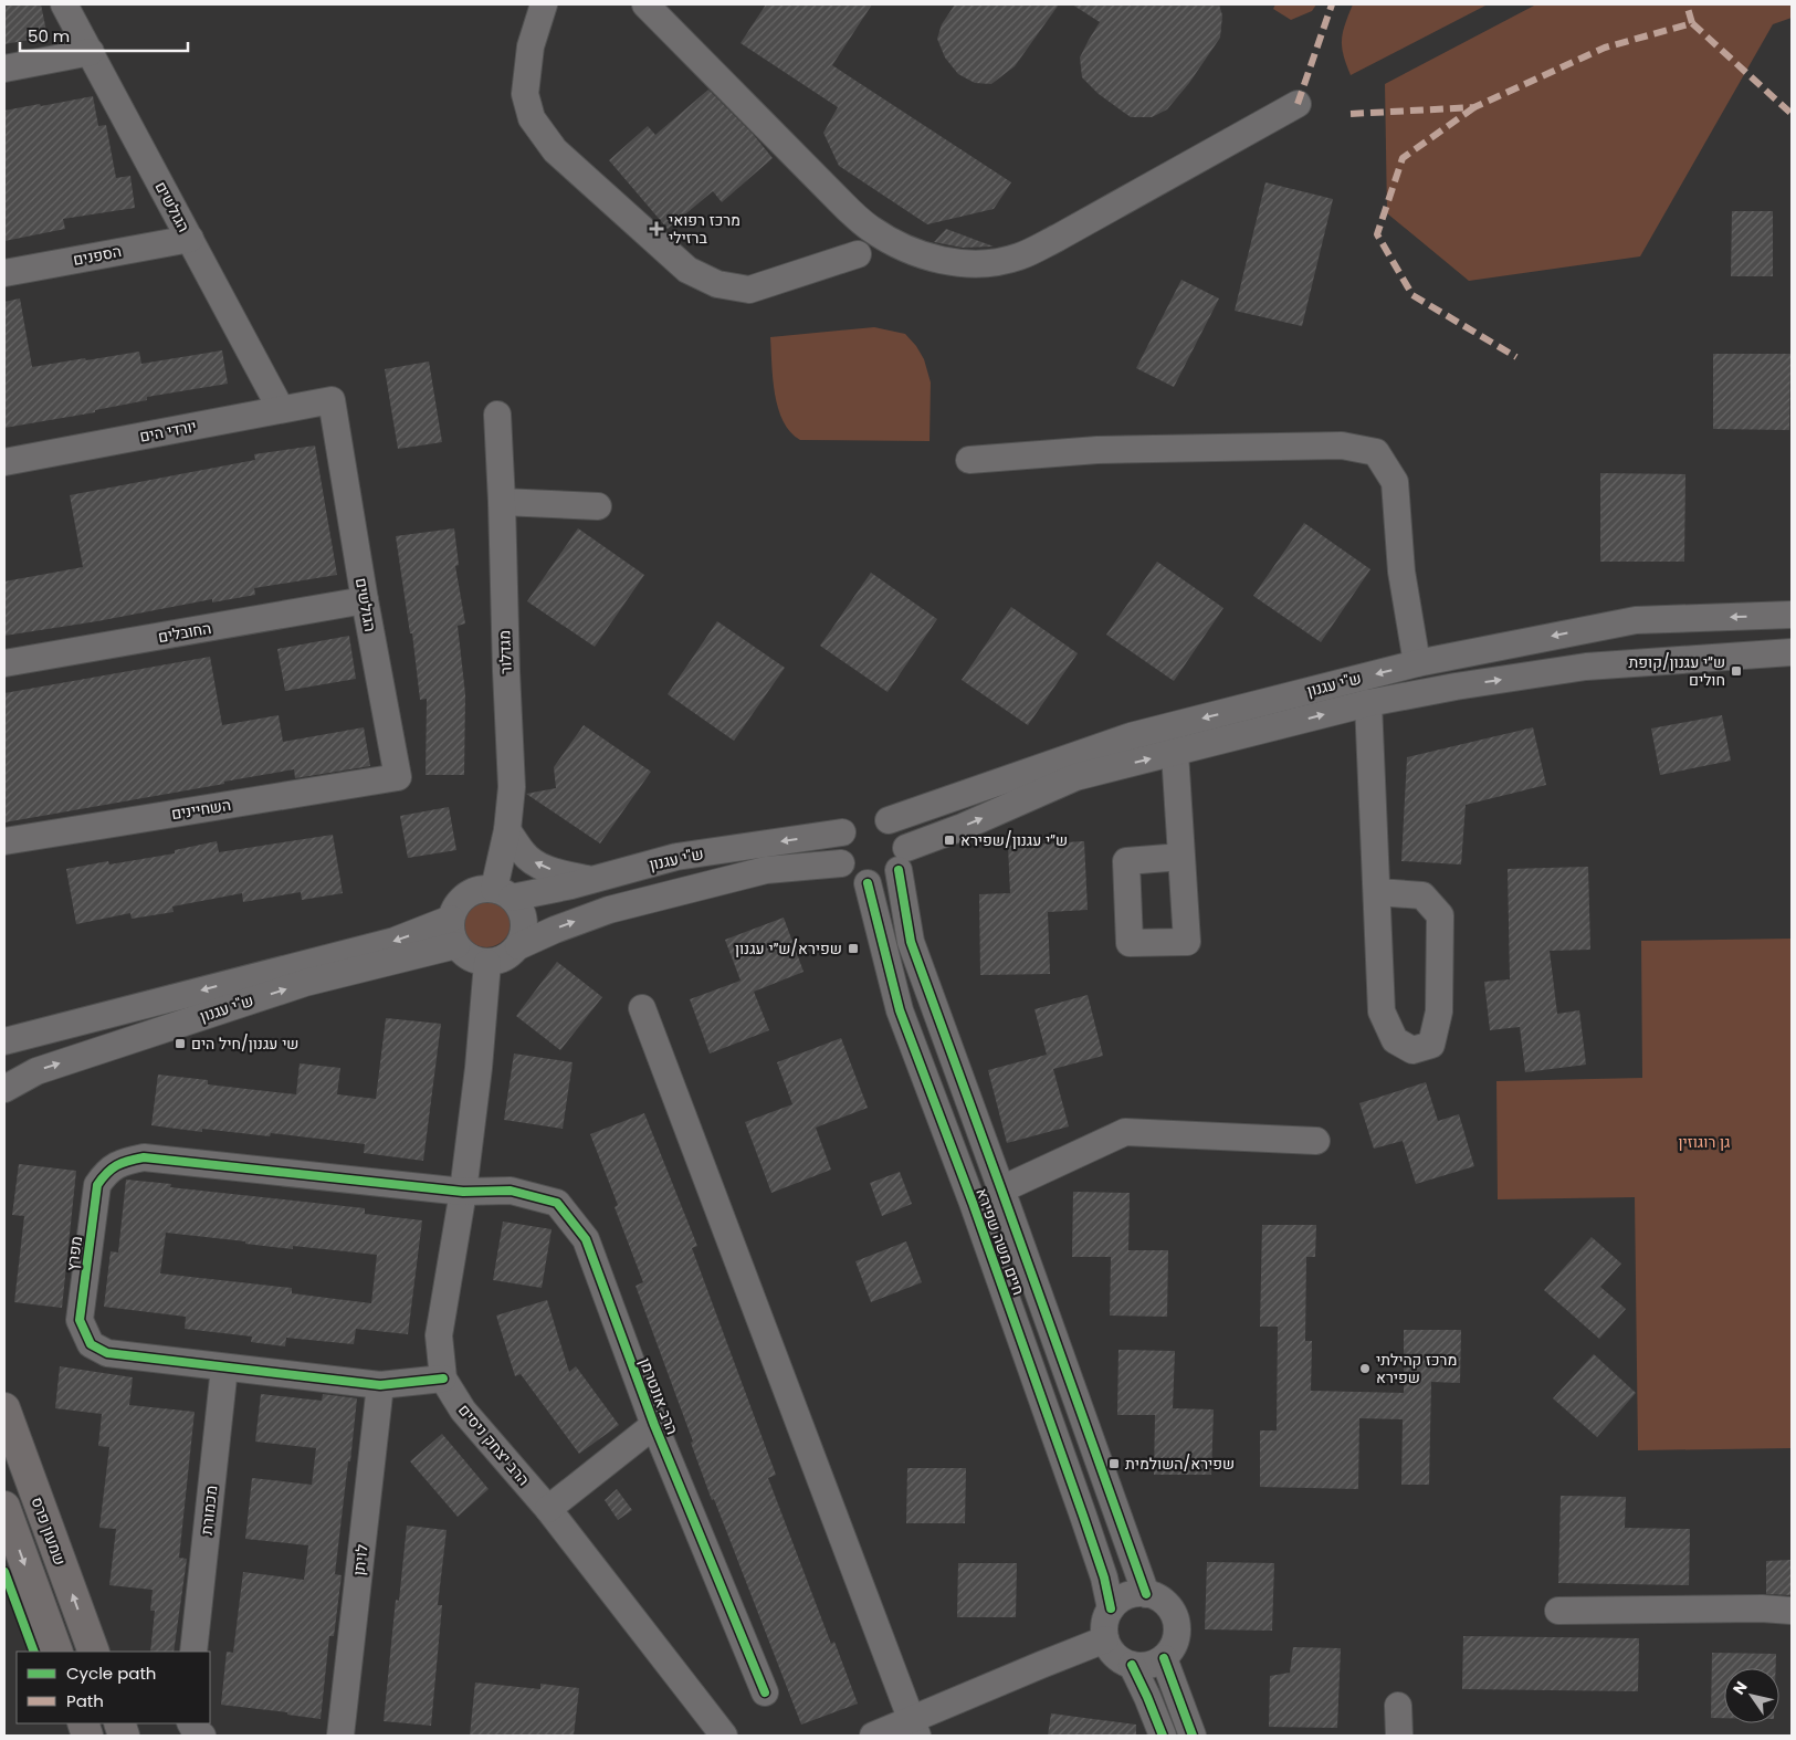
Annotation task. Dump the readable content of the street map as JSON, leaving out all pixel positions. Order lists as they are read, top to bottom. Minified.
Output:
{"streets":{"main road":["שמעון פרס"],"street":["הגולשים","הספנים","יורדי הים","החובלים","מגדלור","ש\"י עגנון","השחיינים","חיים משה שפירא","מפרץ","הרב אונטרמן","הרב יצחק ניסים","מכמורת","לויתן"]},"crossings":[["הגולשים","הספנים"],["הגולשים","יורדי הים"],["הגולשים","החובלים"],["הגולשים","השחיינים"],["מגדלור","ש\"י עגנון"],["מגדלור","הרב יצחק ניסים"],["ש\"י עגנון","חיים משה שפירא"],["ש\"י עגנון","הרב יצחק ניסים"],["מפרץ","הרב אונטרמן"],["מפרץ","הרב יצחק ניסים"],["מפרץ","מכמורת"],["מפרץ","לויתן"],["הרב אונטרמן","הרב יצחק ניסים"]],"parks":["גן רוגוזין"],"places":{"health":["מרכז רפואי ברזילי"],"transit":["ש״י עגנון/קופת חולים","ש״י עגנון/שפירא","שפירא/ש״י עגנון","שי עגנון/חיל הים","שפירא/השולמית"],"other":["מרכז קהילתי שפירא"]},"legend":["Cycle path","Path"],"scale_bar":"50 m","north":"top left"}
